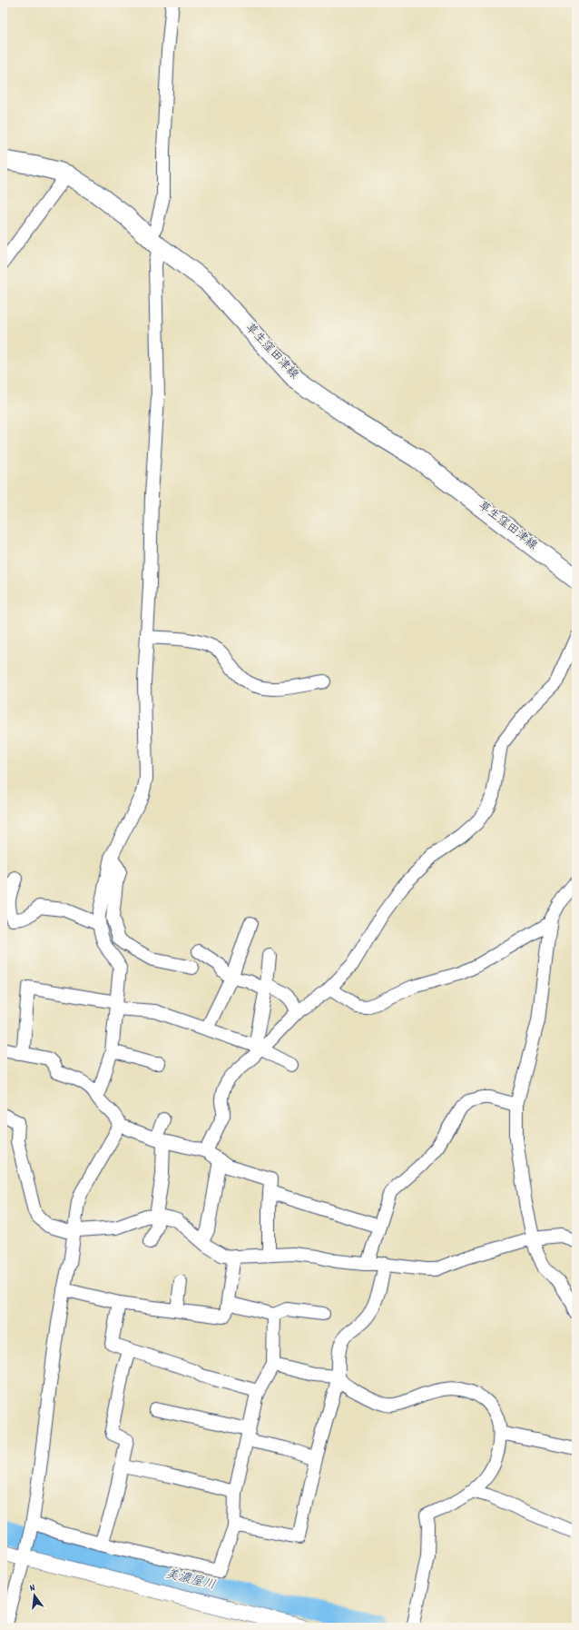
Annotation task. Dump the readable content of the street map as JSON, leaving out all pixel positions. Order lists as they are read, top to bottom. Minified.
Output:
{"streets":{"main road":["草生窪田津線"]},"water":["美濃屋川"],"north":"top"}
